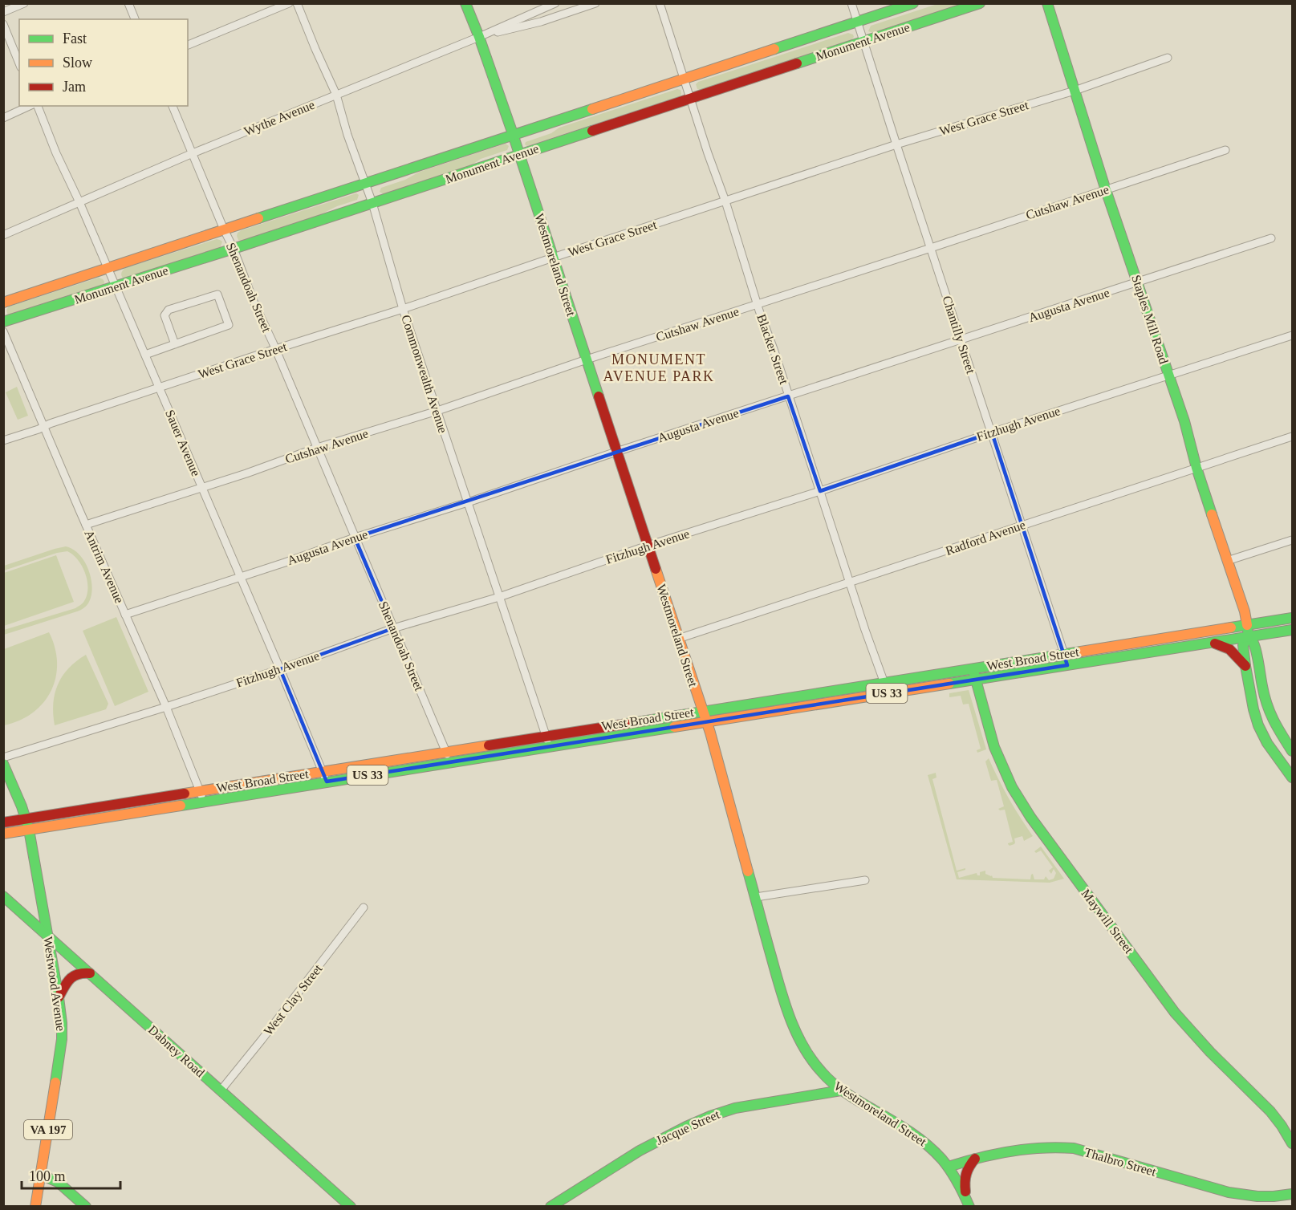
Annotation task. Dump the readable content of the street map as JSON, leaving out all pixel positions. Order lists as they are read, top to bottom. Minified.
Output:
{"streets":{"street":["Monument Avenue","Wythe Avenue","West Grace Street","Cutshaw Avenue","Westmoreland Street","Shenandoah Street","Augusta Avenue","Staples Mill Road","Chantilly Street","Blacker Street","Commonwealth Avenue","Fitzhugh Avenue","Sauer Avenue","Radford Avenue","Antrim Avenue","West Broad Street","US 33","Maywill Street","Westwood Avenue","West Clay Street","Dabney Road","Jacque Street","VA 197","Thalbro Street"]},"crossings":[["Monument Avenue","Westmoreland Street"],["Monument Avenue","Shenandoah Street"],["Monument Avenue","Chantilly Street"],["Monument Avenue","Blacker Street"],["Monument Avenue","Commonwealth Avenue"],["Monument Avenue","Sauer Avenue"],["Wythe Avenue","Westmoreland Street"],["Wythe Avenue","Shenandoah Street"],["Wythe Avenue","Commonwealth Avenue"],["Wythe Avenue","Sauer Avenue"],["West Grace Street","Westmoreland Street"],["West Grace Street","Shenandoah Street"],["West Grace Street","Staples Mill Road"],["West Grace Street","Chantilly Street"],["West Grace Street","Blacker Street"],["West Grace Street","Commonwealth Avenue"],["West Grace Street","Sauer Avenue"],["West Grace Street","Antrim Avenue"],["Cutshaw Avenue","Westmoreland Street"],["Cutshaw Avenue","Shenandoah Street"],["Cutshaw Avenue","Staples Mill Road"],["Cutshaw Avenue","Chantilly Street"],["Cutshaw Avenue","Blacker Street"],["Cutshaw Avenue","Commonwealth Avenue"],["Cutshaw Avenue","Sauer Avenue"],["Cutshaw Avenue","Antrim Avenue"],["Westmoreland Street","Augusta Avenue"],["Westmoreland Street","Fitzhugh Avenue"],["Westmoreland Street","Radford Avenue"],["Westmoreland Street","West Broad Street"],["Westmoreland Street","Jacque Street"],["Westmoreland Street","Thalbro Street"],["Shenandoah Street","Augusta Avenue"],["Shenandoah Street","Fitzhugh Avenue"],["Shenandoah Street","West Broad Street"],["Augusta Avenue","Staples Mill Road"],["Augusta Avenue","Chantilly Street"],["Augusta Avenue","Blacker Street"],["Augusta Avenue","Commonwealth Avenue"],["Augusta Avenue","Sauer Avenue"],["Augusta Avenue","Antrim Avenue"],["Staples Mill Road","Fitzhugh Avenue"],["Staples Mill Road","Radford Avenue"],["Staples Mill Road","West Broad Street"],["Chantilly Street","Fitzhugh Avenue"],["Chantilly Street","Radford Avenue"],["Chantilly Street","West Broad Street"],["Blacker Street","Fitzhugh Avenue"],["Blacker Street","Radford Avenue"],["Blacker Street","West Broad Street"],["Commonwealth Avenue","Fitzhugh Avenue"],["Commonwealth Avenue","West Broad Street"],["Fitzhugh Avenue","Sauer Avenue"],["Fitzhugh Avenue","Antrim Avenue"],["Sauer Avenue","West Broad Street"],["Antrim Avenue","West Broad Street"],["West Broad Street","Maywill Street"],["West Broad Street","Westwood Avenue"],["West Broad Street","VA 197"],["Westwood Avenue","Dabney Road"],["Westwood Avenue","VA 197"],["West Clay Street","Dabney Road"]],"districts":["MONUMENT AVENUE PARK"],"legend":["Fast","Slow","Jam"],"scale_bar":"100 m"}
